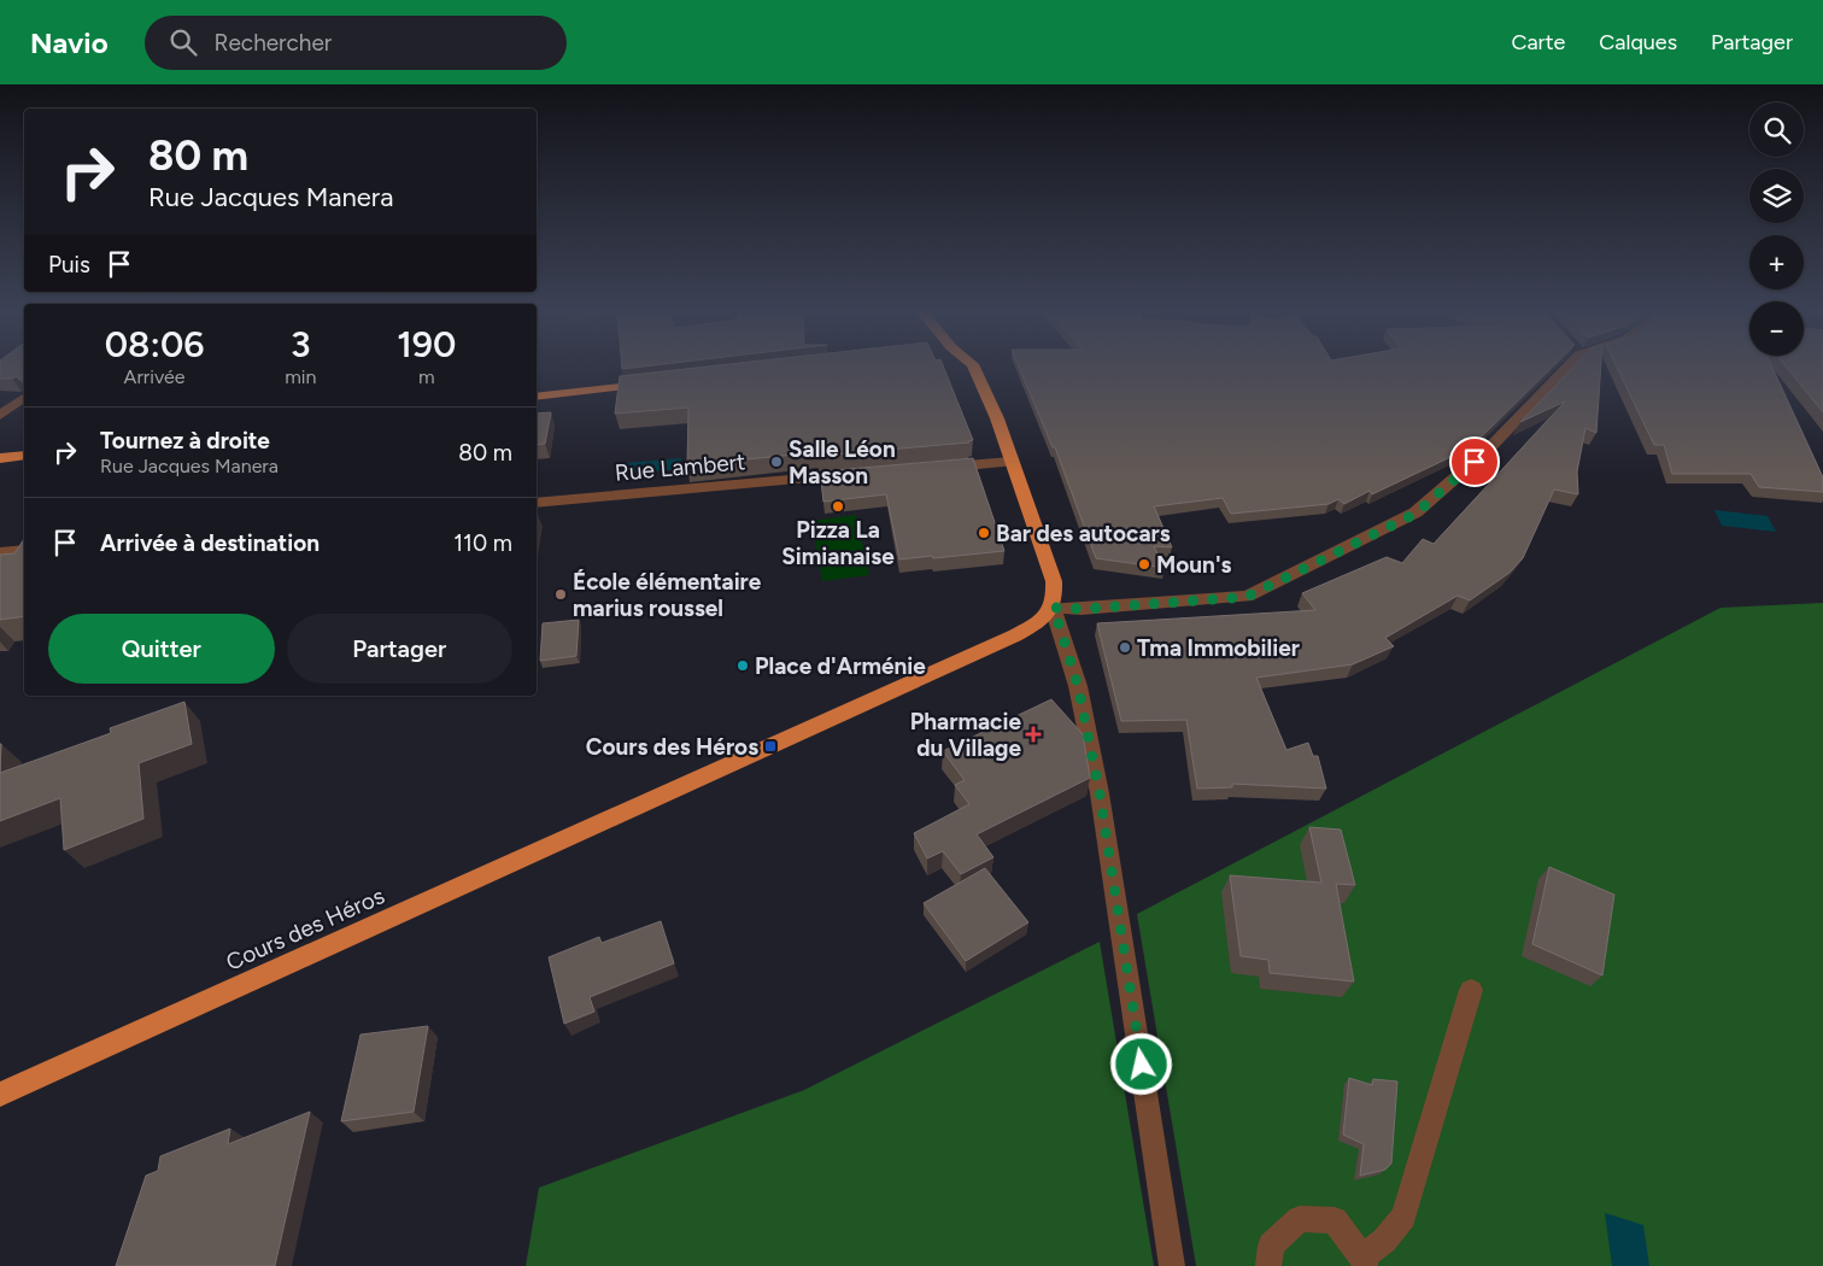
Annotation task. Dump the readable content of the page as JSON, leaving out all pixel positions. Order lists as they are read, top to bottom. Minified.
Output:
{"streets":{"main road":["Cours des Héros"],"street":["Rue Lambert"]},"places":{"other":["Salle Léon Masson","Pizza La Simianaise","Bar des autocars","Moun's","École élémentaire marius roussel","Tma Immobilier","Place d'Arménie"],"health":["Pharmacie du Village"],"transit":["Cours des Héros"]},"page":{"header":"Navio","search":"Rechercher","nav":["Carte","Calques","Partager"],"map_buttons":["+","−"],"turn":["80 m","Rue Jacques Manera"],"then":"Puis","eta":["08:06","Arrivée","3","min","190","m"],"list":[{"name":"Tournez à droite","note":"Rue Jacques Manera","value":"80 m"},{"name":"Arrivée à destination","value":"110 m"}],"buttons":["Quitter","Partager"]}}
